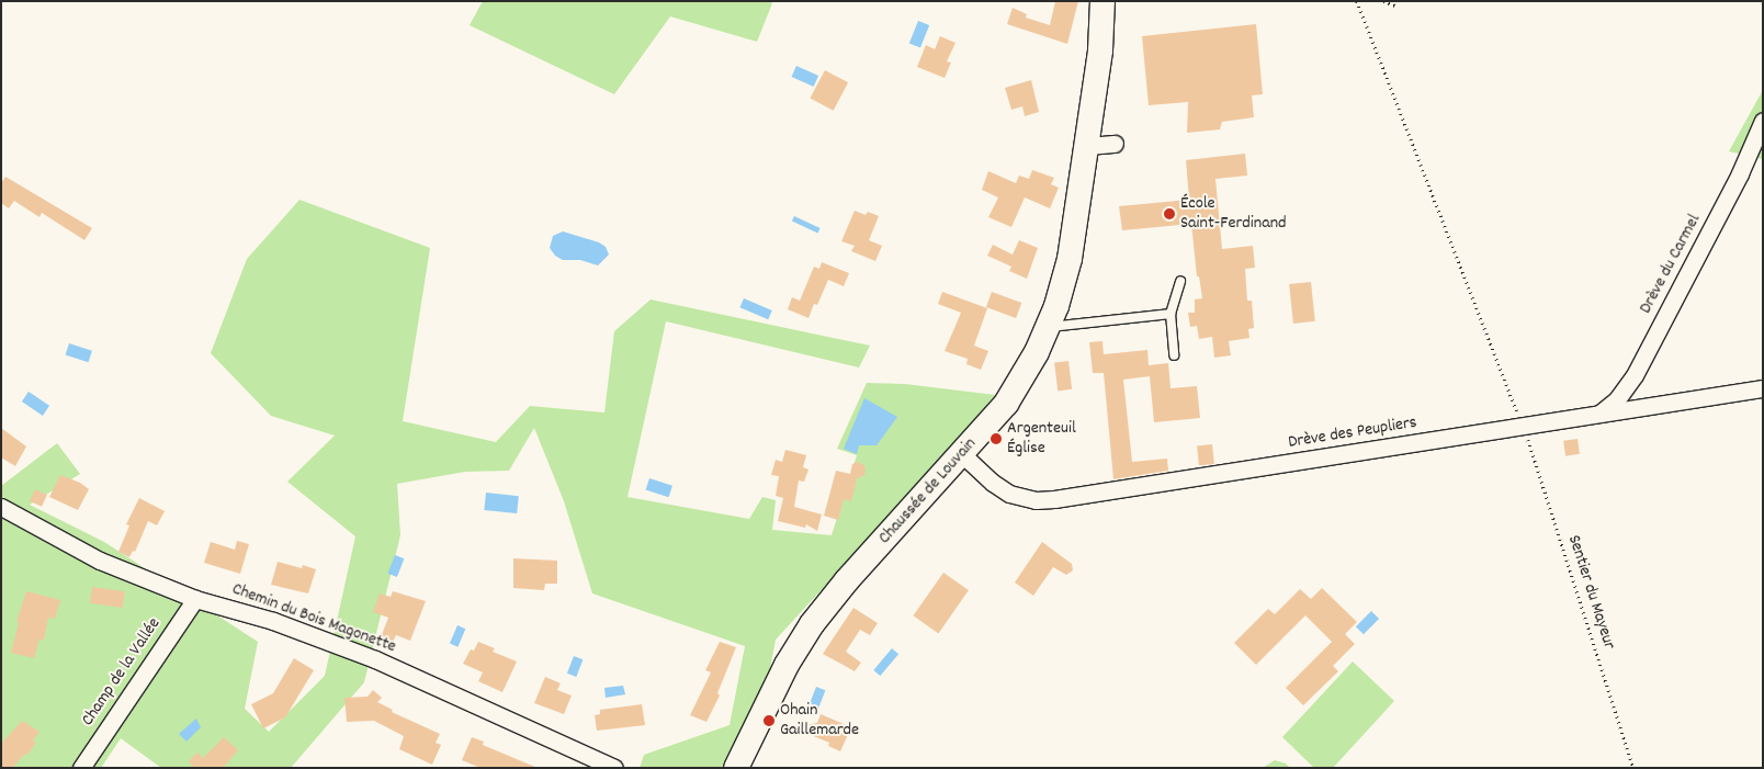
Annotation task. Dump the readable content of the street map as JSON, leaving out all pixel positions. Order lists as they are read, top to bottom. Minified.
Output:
{"streets":{"main road":["Chaussée de Louvain"],"street":["Drève du Carmel","Drève des Peupliers","Chemin du Bois Magonette","Champ de la Vallée"],"path":["Sentier du Mayeur"]},"crossings":[["Drève du Carmel","Drève des Peupliers"],["Drève des Peupliers","Chaussée de Louvain"],["Drève des Peupliers","Sentier du Mayeur"],["Chemin du Bois Magonette","Champ de la Vallée"]],"places":["École Saint-Ferdinand","Argenteuil Église","Ohain Gaillemarde"]}
